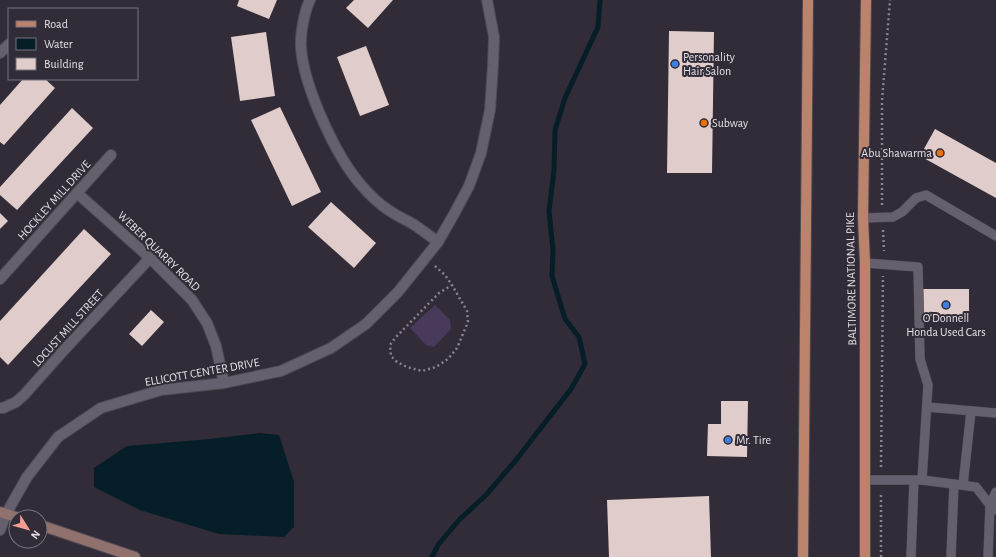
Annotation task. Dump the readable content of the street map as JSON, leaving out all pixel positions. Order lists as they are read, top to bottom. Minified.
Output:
{"streets":{"main road":["BALTIMORE NATIONAL PIKE"],"street":["HOCKLEY MILL DRIVE","WEBER QUARRY ROAD","LOCUST MILL STREET","ELLICOTT CENTER DRIVE"]},"crossings":[["HOCKLEY MILL DRIVE","WEBER QUARRY ROAD"],["WEBER QUARRY ROAD","LOCUST MILL STREET"],["WEBER QUARRY ROAD","ELLICOTT CENTER DRIVE"]],"places":["Personality Hair Salon","Subway","Abu Shawarma","O'Donnell Honda Used Cars","Mr. Tire"],"legend":["Road","Water","Building"],"north":"bottom right"}
